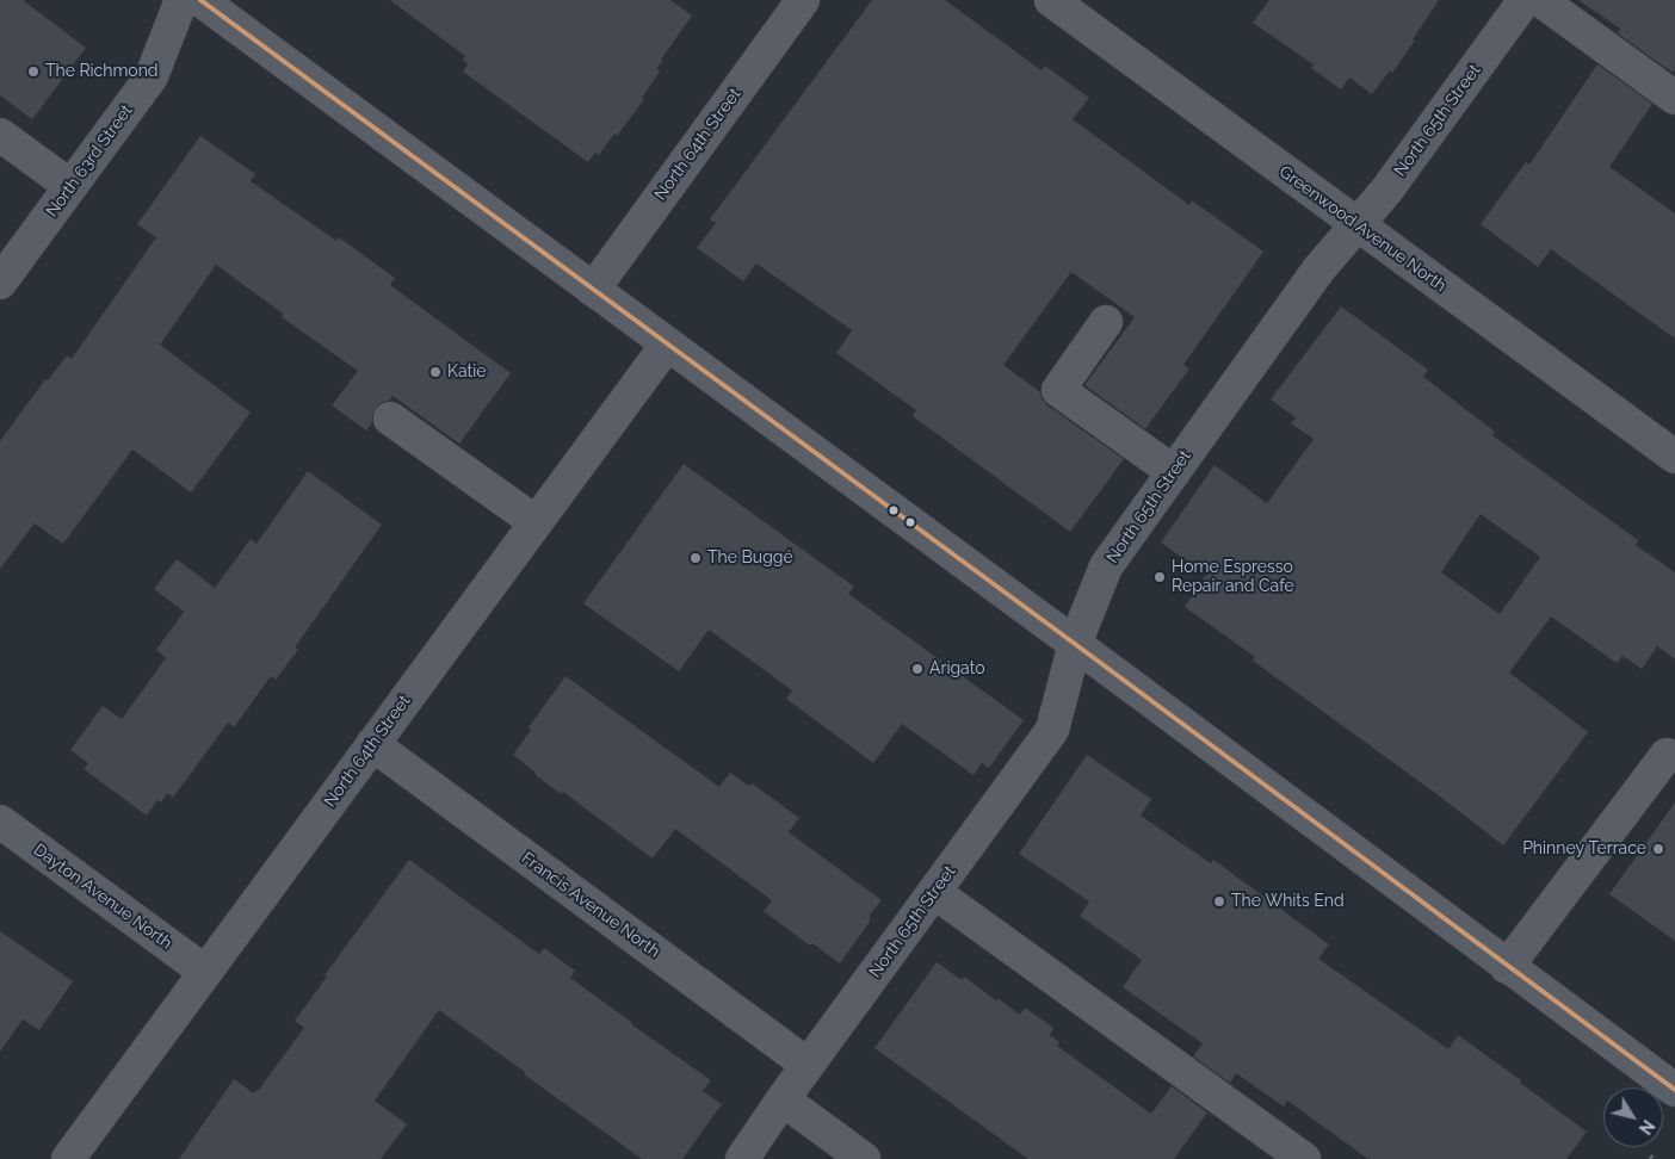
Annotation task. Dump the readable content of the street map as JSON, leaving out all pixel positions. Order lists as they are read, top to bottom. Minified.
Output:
{"streets":{"street":["North 65th Street","North 64th Street","North 63rd Street","Greenwood Avenue North","Dayton Avenue North","Francis Avenue North"]},"crossings":[["North 65th Street","Greenwood Avenue North"],["North 65th Street","Francis Avenue North"],["North 64th Street","Dayton Avenue North"],["North 64th Street","Francis Avenue North"]],"places":["The Richmond","Katie","The Buggé","Home Espresso Repair and Cafe","Arigato","Phinney Terrace","The Whits End"],"north":"bottom right"}
